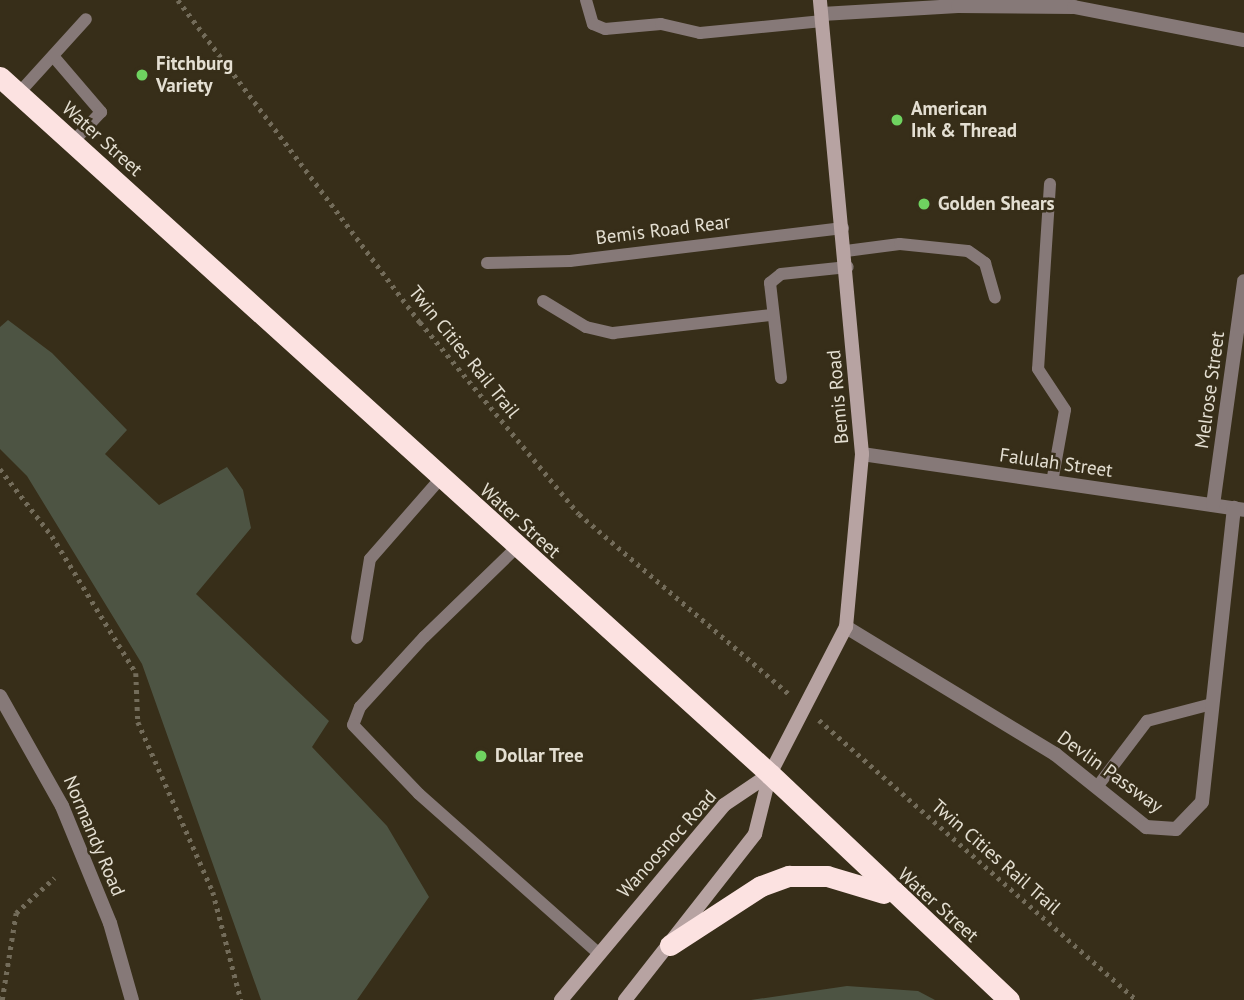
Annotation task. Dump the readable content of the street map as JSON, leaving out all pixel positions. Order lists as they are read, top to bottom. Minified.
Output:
{"streets":{"highway":["Water Street"],"main road":["Bemis Road","Wanoosnoc Road"],"street":["Melrose Street","Falulah Street","Devlin Passway","Normandy Road"],"lane":["Bemis Road Rear"],"path":["Twin Cities Rail Trail"]},"crossings":[["Water Street","Bemis Road"],["Water Street","Wanoosnoc Road"],["Bemis Road Rear","Bemis Road"],["Melrose Street","Falulah Street"],["Bemis Road","Falulah Street"],["Bemis Road","Devlin Passway"],["Bemis Road","Wanoosnoc Road"],["Falulah Street","Devlin Passway"]],"places":["Fitchburg Variety","American Ink & Thread","Golden Shears","Dollar Tree"]}
